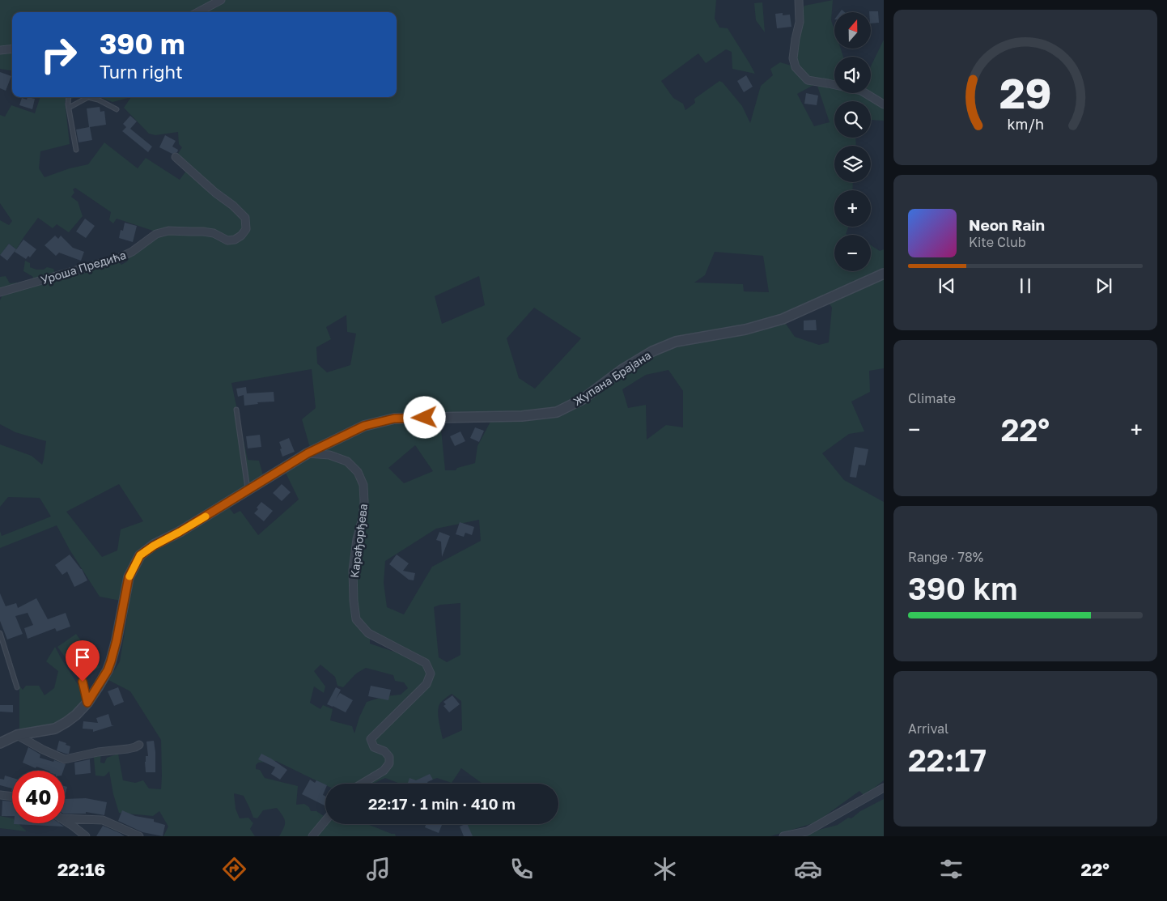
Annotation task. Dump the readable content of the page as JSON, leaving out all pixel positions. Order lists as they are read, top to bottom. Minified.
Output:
{"streets":{"street":["Уроша Предића","Жупана Брајана","Карађорђева"]},"crossings":[["Жупана Брајана","Карађорђева"]],"north":"top","page":{"map_buttons":["+","−"],"turn":["390 m","Turn right"],"song":["Neon Rain","Kite Club"],"tile":["Climate",["Range · 78%","390 km"],["Arrival","22:17"]],"heat":["−","22°","+"],"limit":"40","trip":"22:17 · 1 min · 410 m","tabs":["22:16","22°"],"gauge":["29","km/h"]}}
